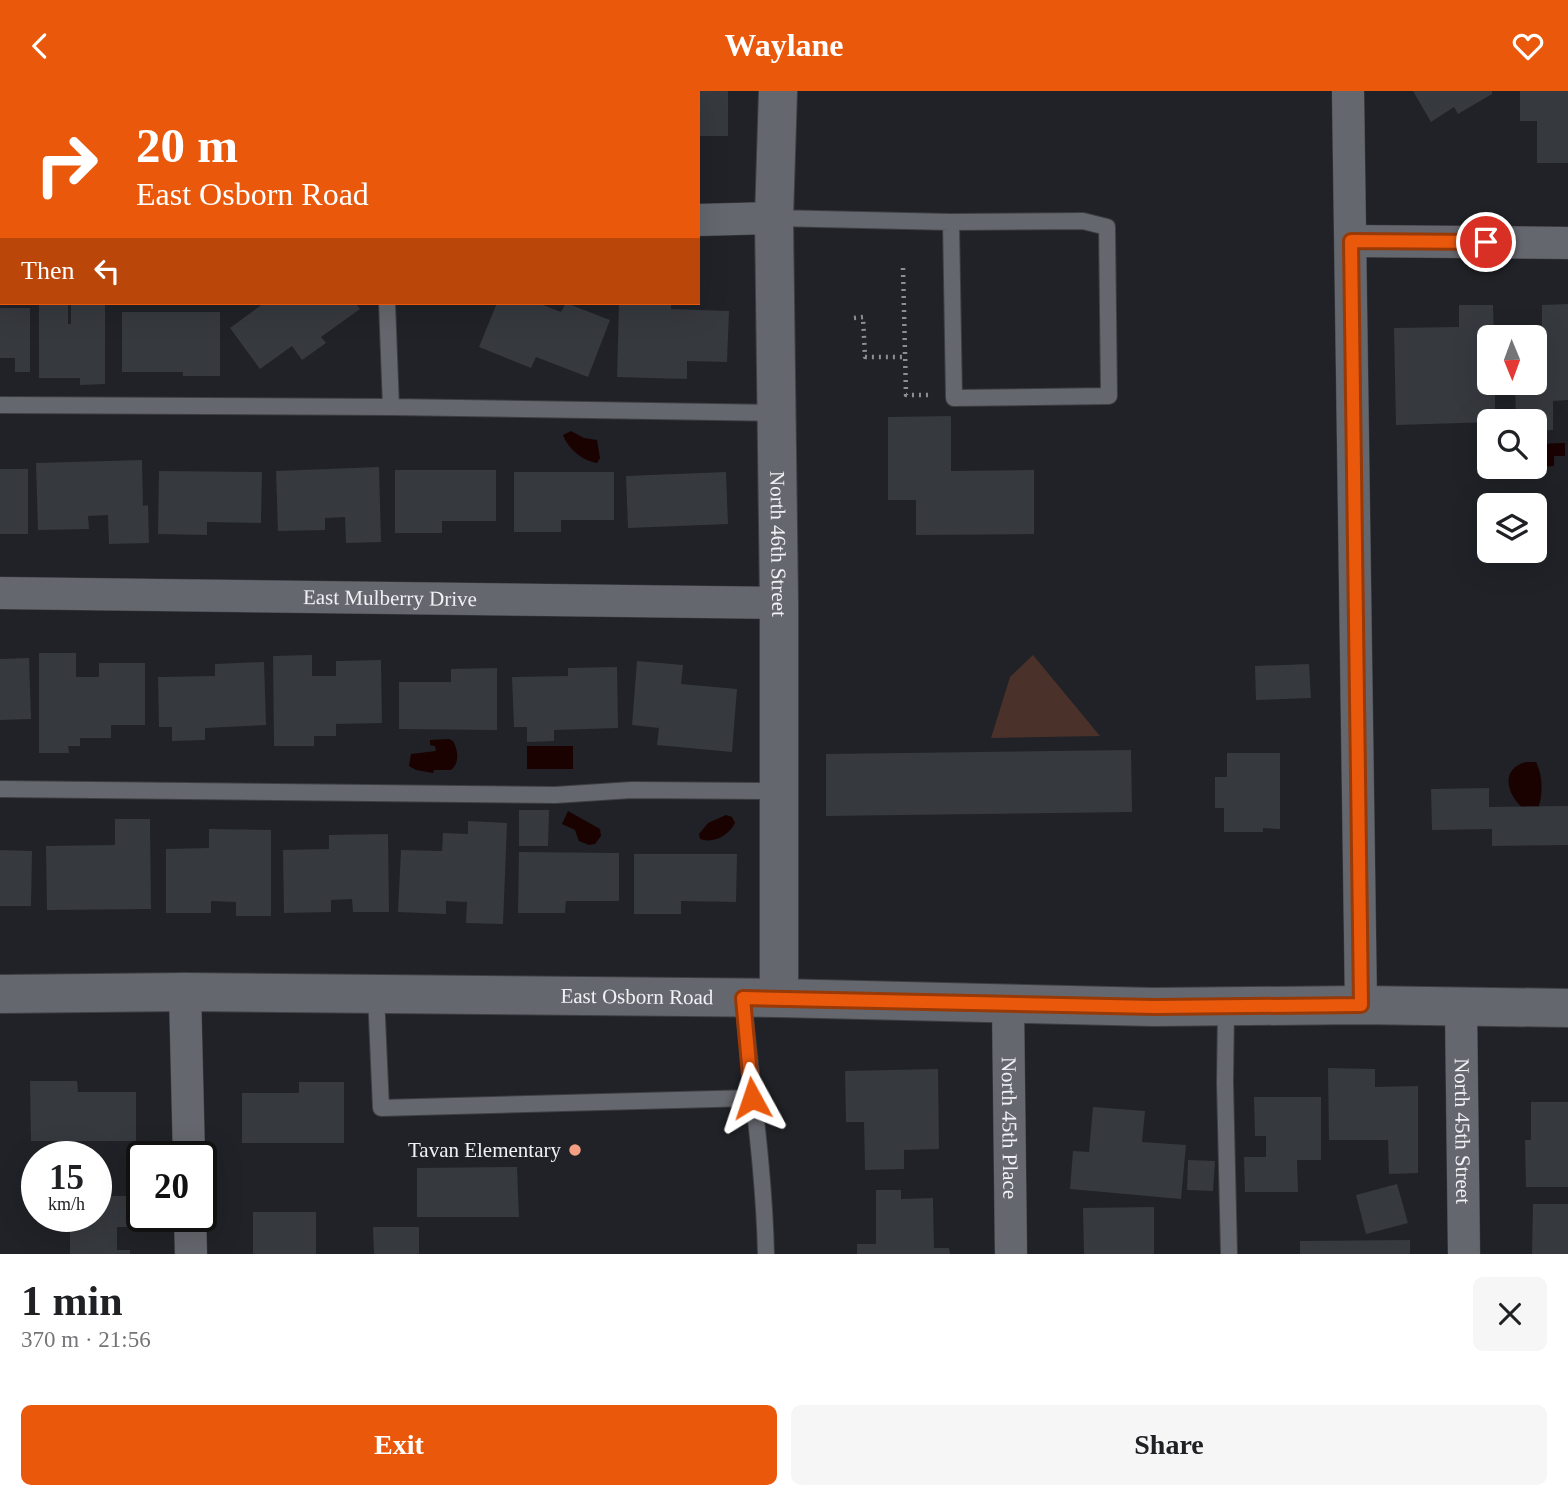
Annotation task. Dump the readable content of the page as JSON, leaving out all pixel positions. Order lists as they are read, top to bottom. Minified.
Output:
{"streets":{"street":["North 46th Street","East Mulberry Drive","East Osborn Road","North 45th Place","North 45th Street"]},"crossings":[["North 46th Street","East Mulberry Drive"],["North 46th Street","East Osborn Road"],["East Osborn Road","North 45th Place"],["East Osborn Road","North 45th Street"]],"places":["Tavan Elementary"],"north":"bottom","page":{"header":"Waylane","turn":["20 m","East Osborn Road"],"then":"Then","speed":"15 km/h","limit":"20","heading":["1 min","370 m · 21:56"],"buttons":["Exit","Share"]}}
